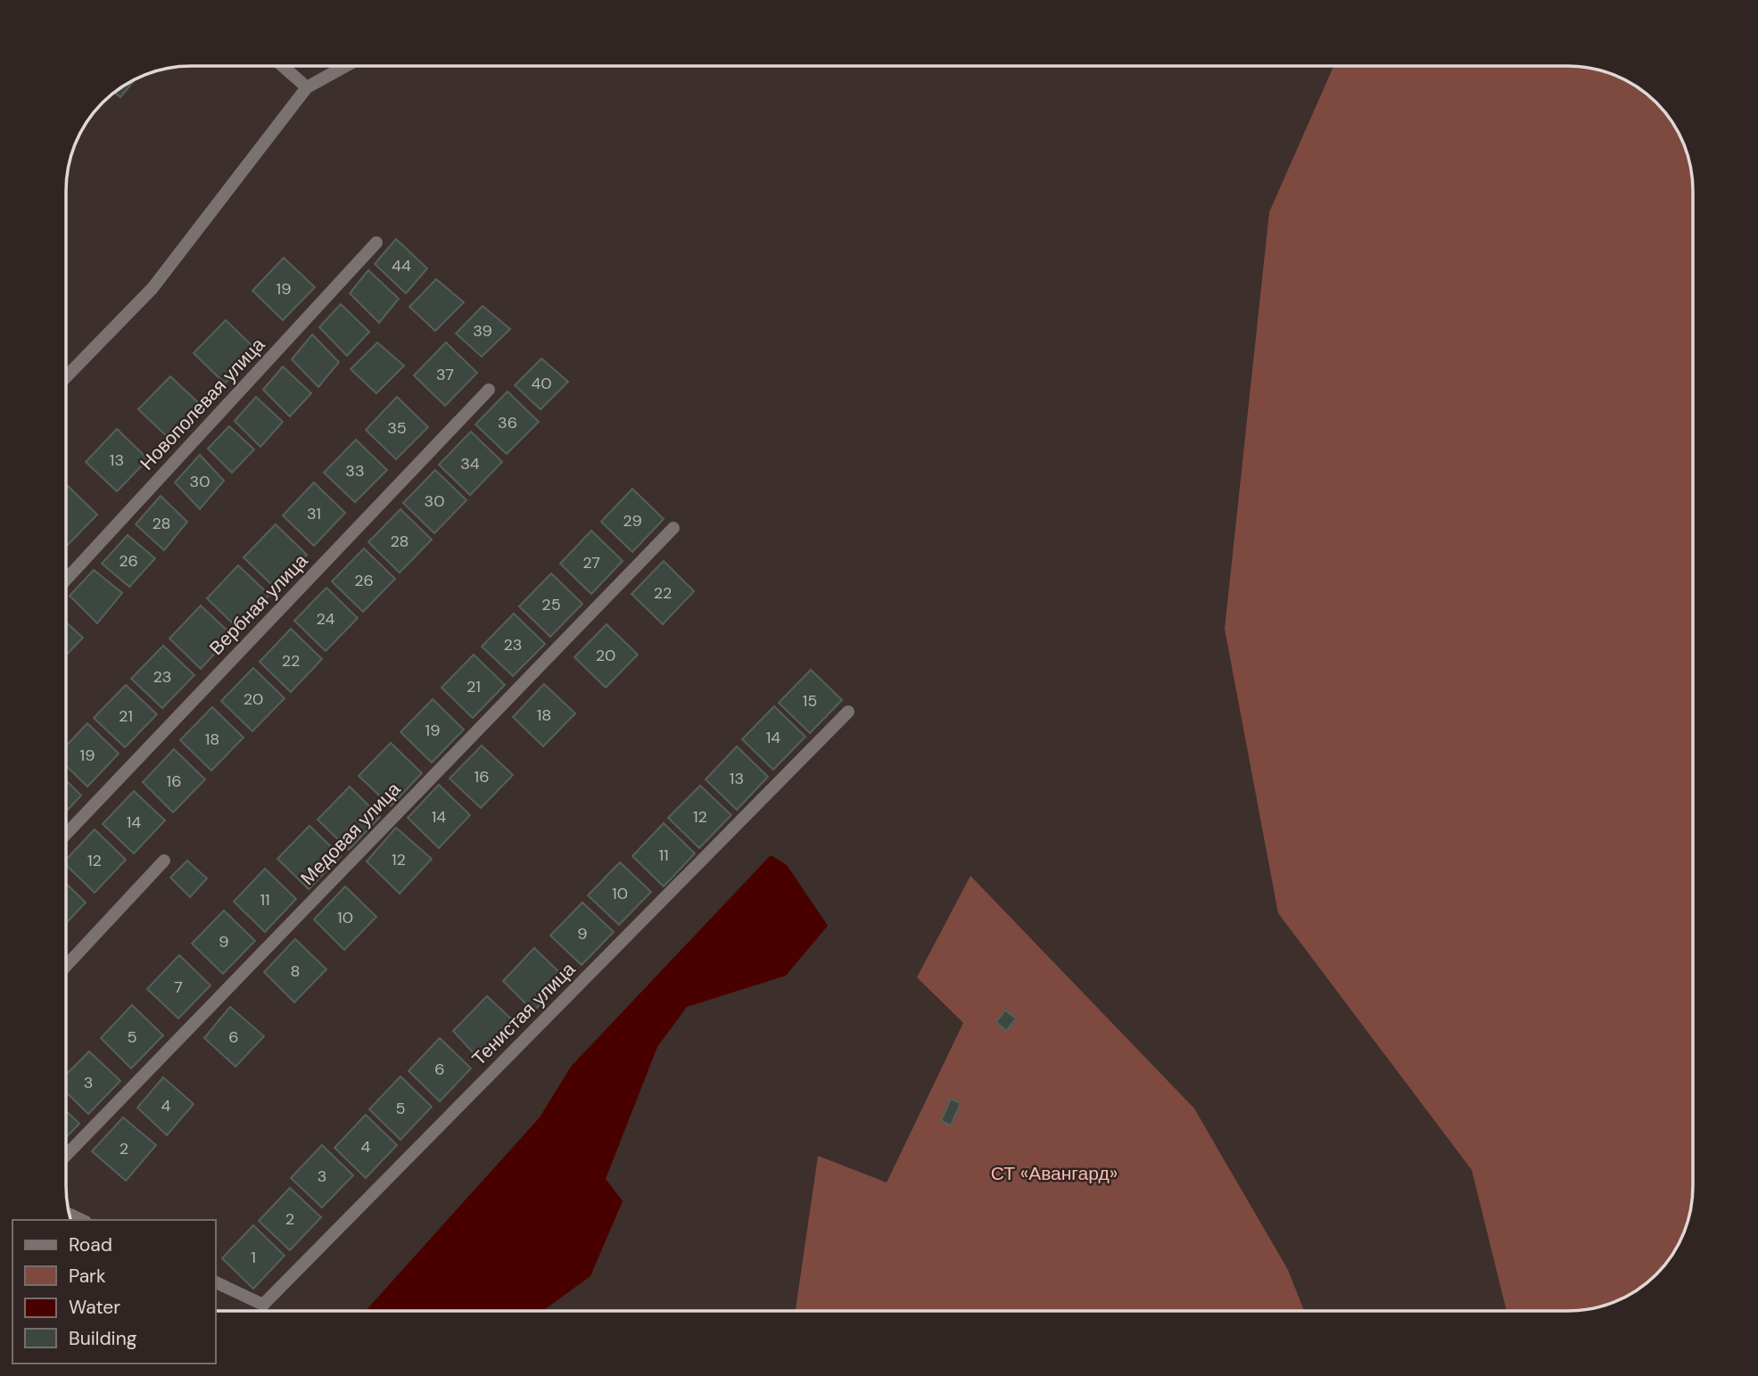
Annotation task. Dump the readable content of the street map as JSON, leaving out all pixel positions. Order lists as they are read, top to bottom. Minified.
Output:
{"streets":{"street":["Новополевая улица","Вербная улица","Медовая улица","Тенистая улица"]},"parks":["СТ «Авангард»"],"house_numbers":["44","19","39","37","40","36","35","13","34","33","30","30","31","29","28","28","26","27","26","22","25","24","23","20","22","23","21","20","15","18","21","19","14","18","19","16","13","16","14","12","14","11","12","12","10","11","10","9","9","8","7","5","6","6","3","4","5","4","2","3","2","1"],"legend":["Road","Park","Water","Building"]}
